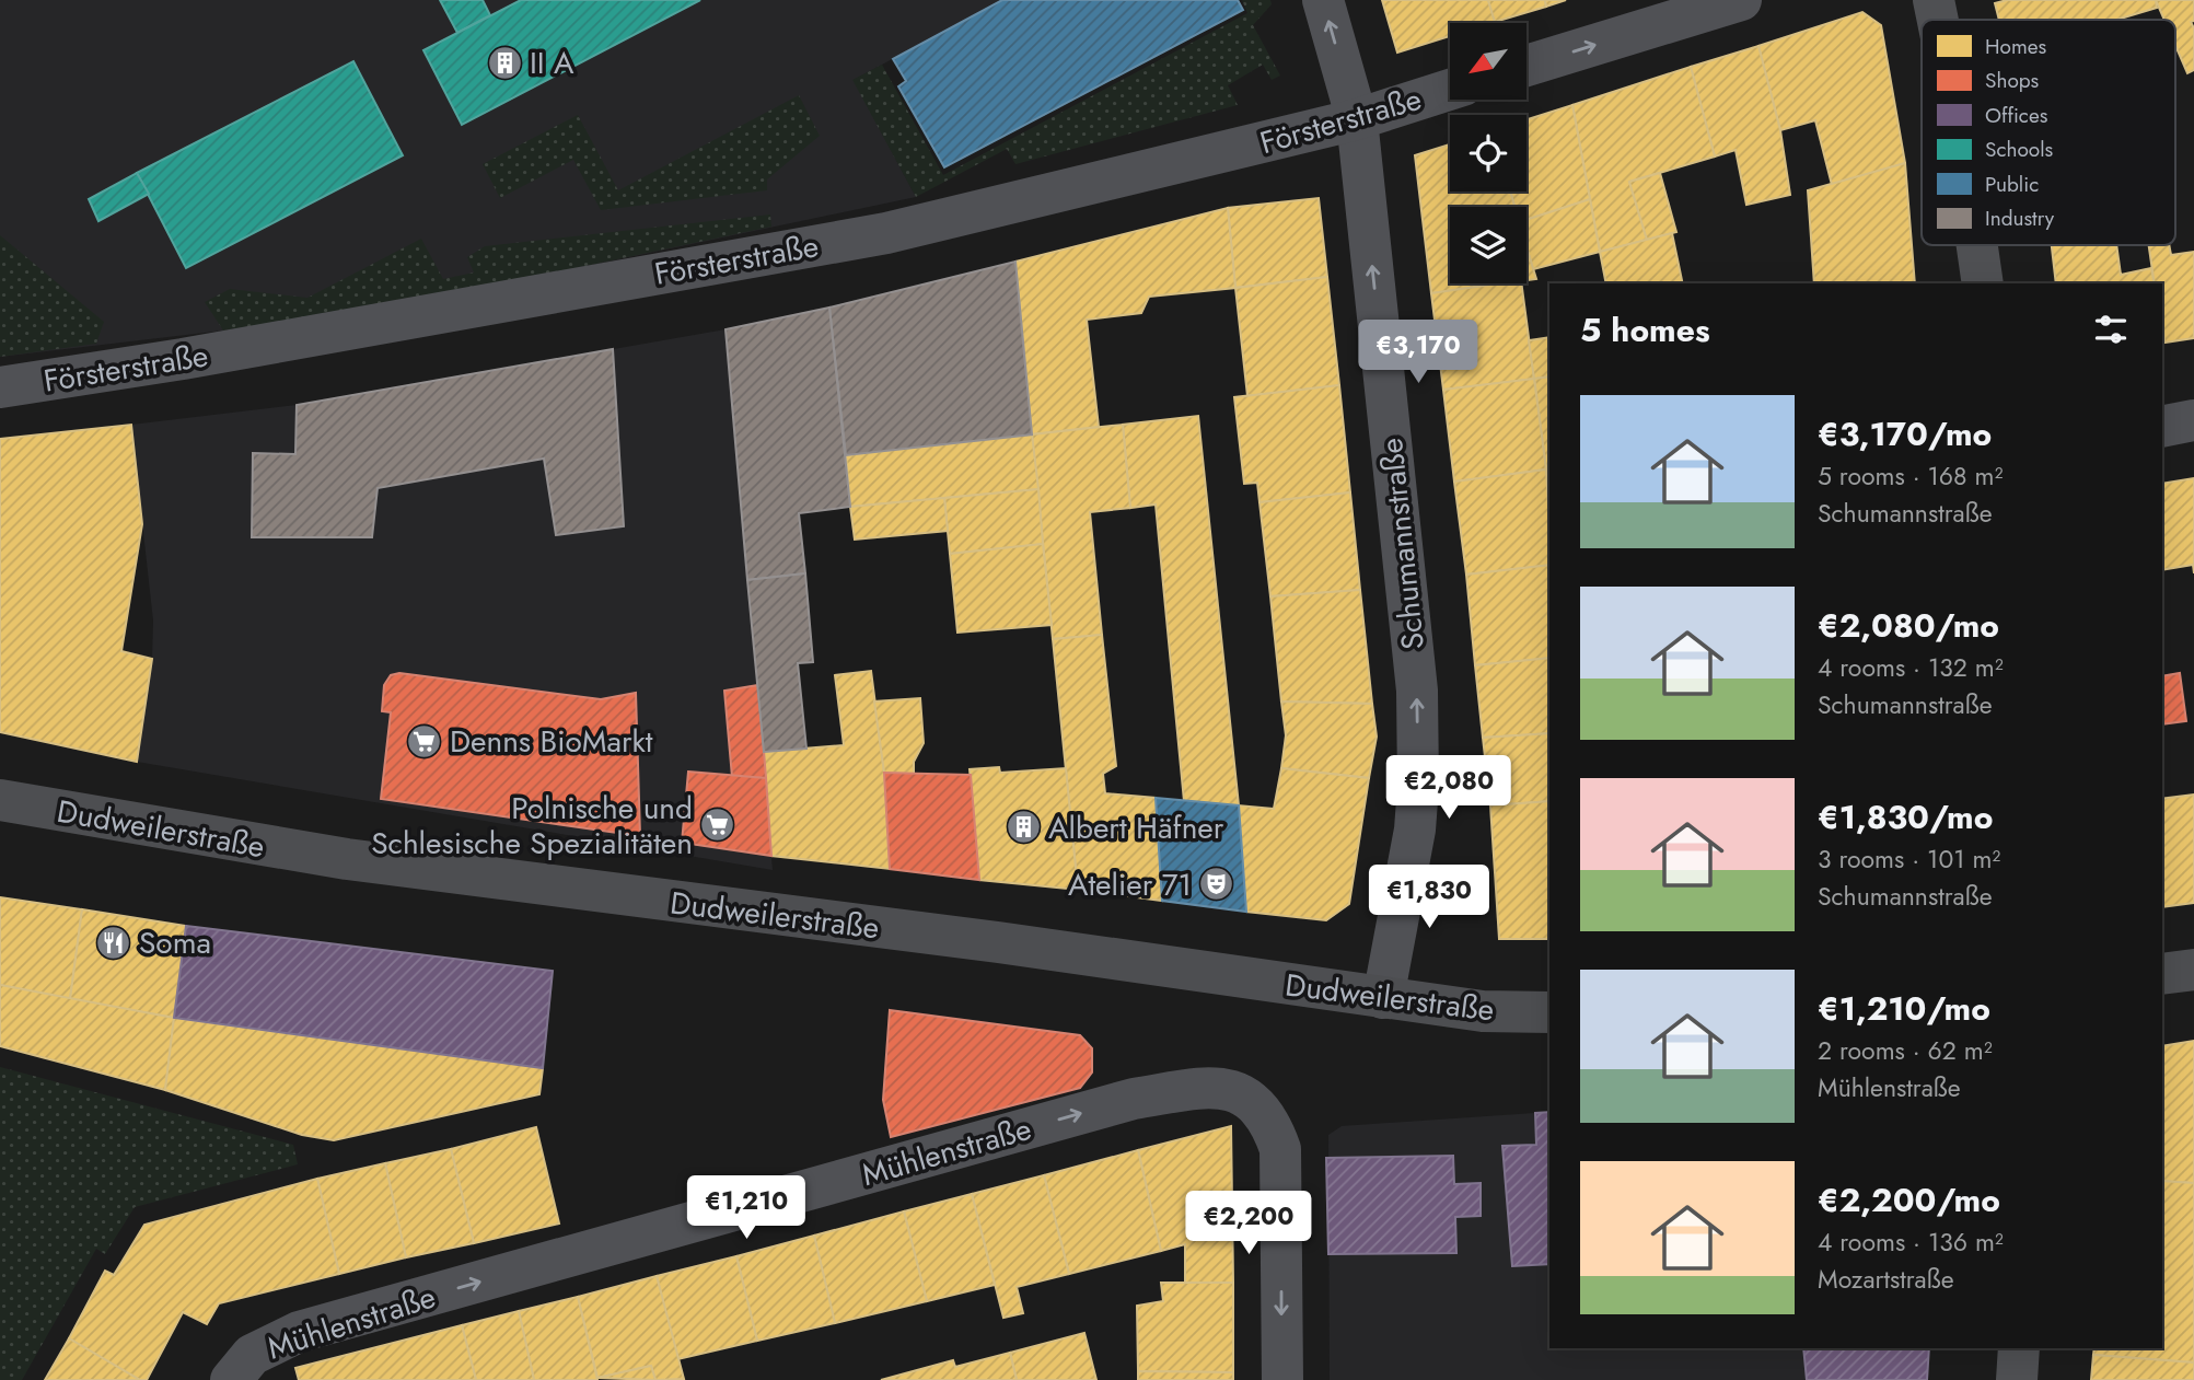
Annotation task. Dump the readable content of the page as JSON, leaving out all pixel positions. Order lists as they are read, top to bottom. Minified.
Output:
{"streets":{"main road":["Dudweilerstraße"],"street":["Försterstraße","Schumannstraße","Mühlenstraße"]},"crossings":[["Försterstraße","Schumannstraße"],["Schumannstraße","Dudweilerstraße"]],"one_way":["Schumannstraße"],"places":{"building":["II A","Albert Häfner"],"supermarket":["Denns BioMarkt","Polnische und Schlesische Spezialitäten"],"theatre":["Atelier 71"],"restaurant":["Soma"]},"legend":["Homes","Shops","Offices","Schools","Public","Industry"],"north":"bottom left","page":{"heading":"5 homes","price":["€3,170","€2,080","€1,830","€1,210","€2,200"],"list":[{"name":"€3,170/mo","note":"5 rooms · 168 m² · Schumannstraße"},{"name":"€2,080/mo","note":"4 rooms · 132 m² · Schumannstraße"},{"name":"€1,830/mo","note":"3 rooms · 101 m² · Schumannstraße"},{"name":"€1,210/mo","note":"2 rooms · 62 m² · Mühlenstraße"},{"name":"€2,200/mo","note":"4 rooms · 136 m² · Mozartstraße"}]}}
